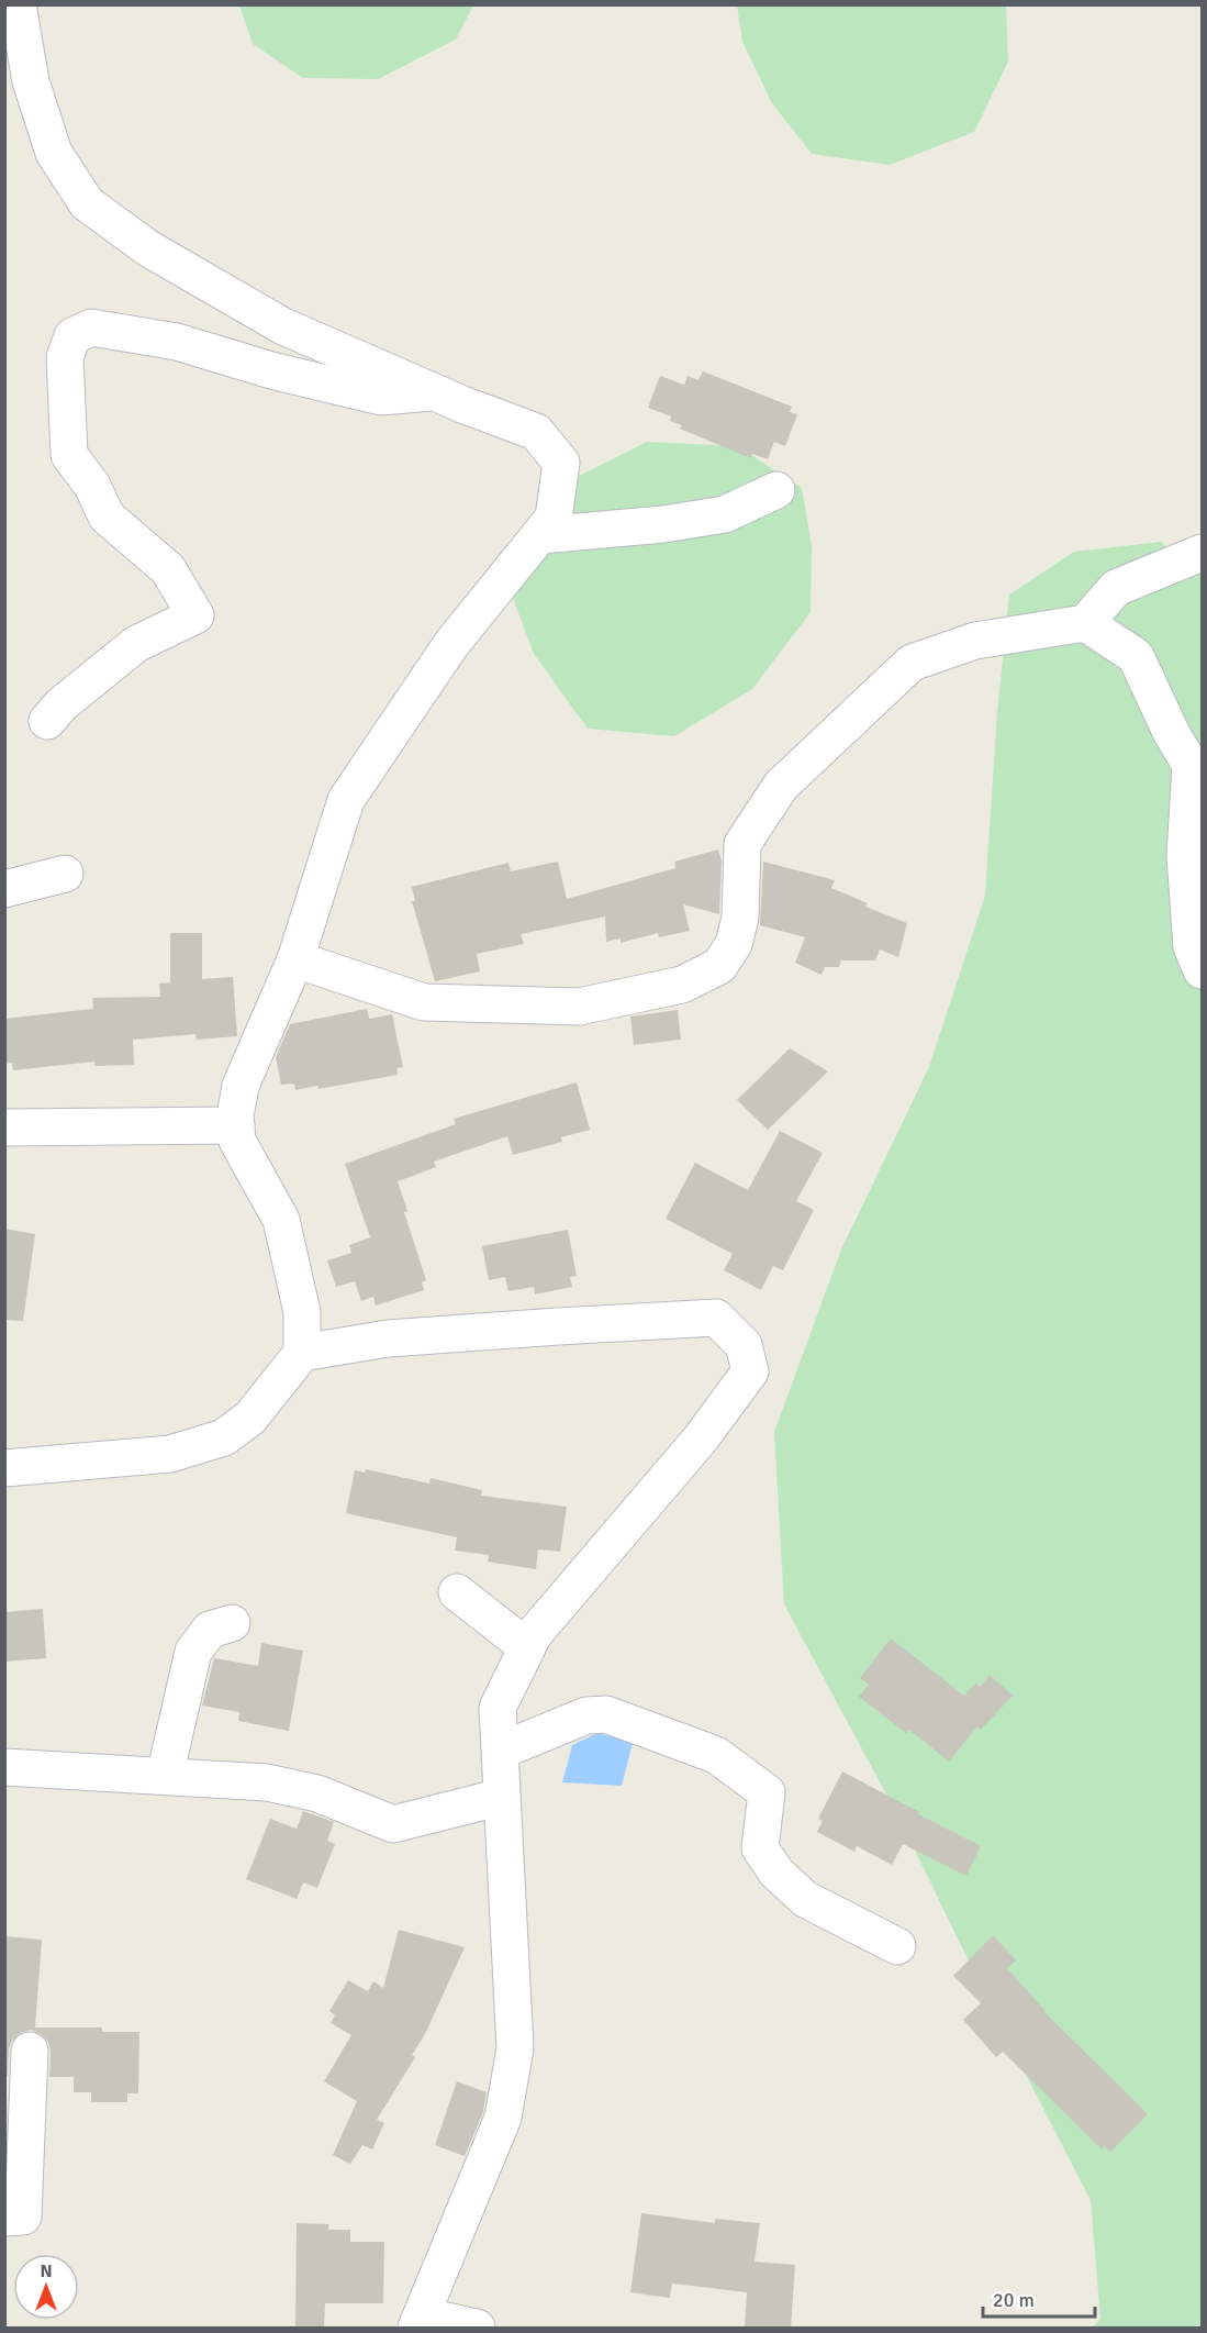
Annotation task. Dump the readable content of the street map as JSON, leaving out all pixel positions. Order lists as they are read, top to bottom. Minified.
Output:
{"scale_bar":"20 m","north":"top"}
